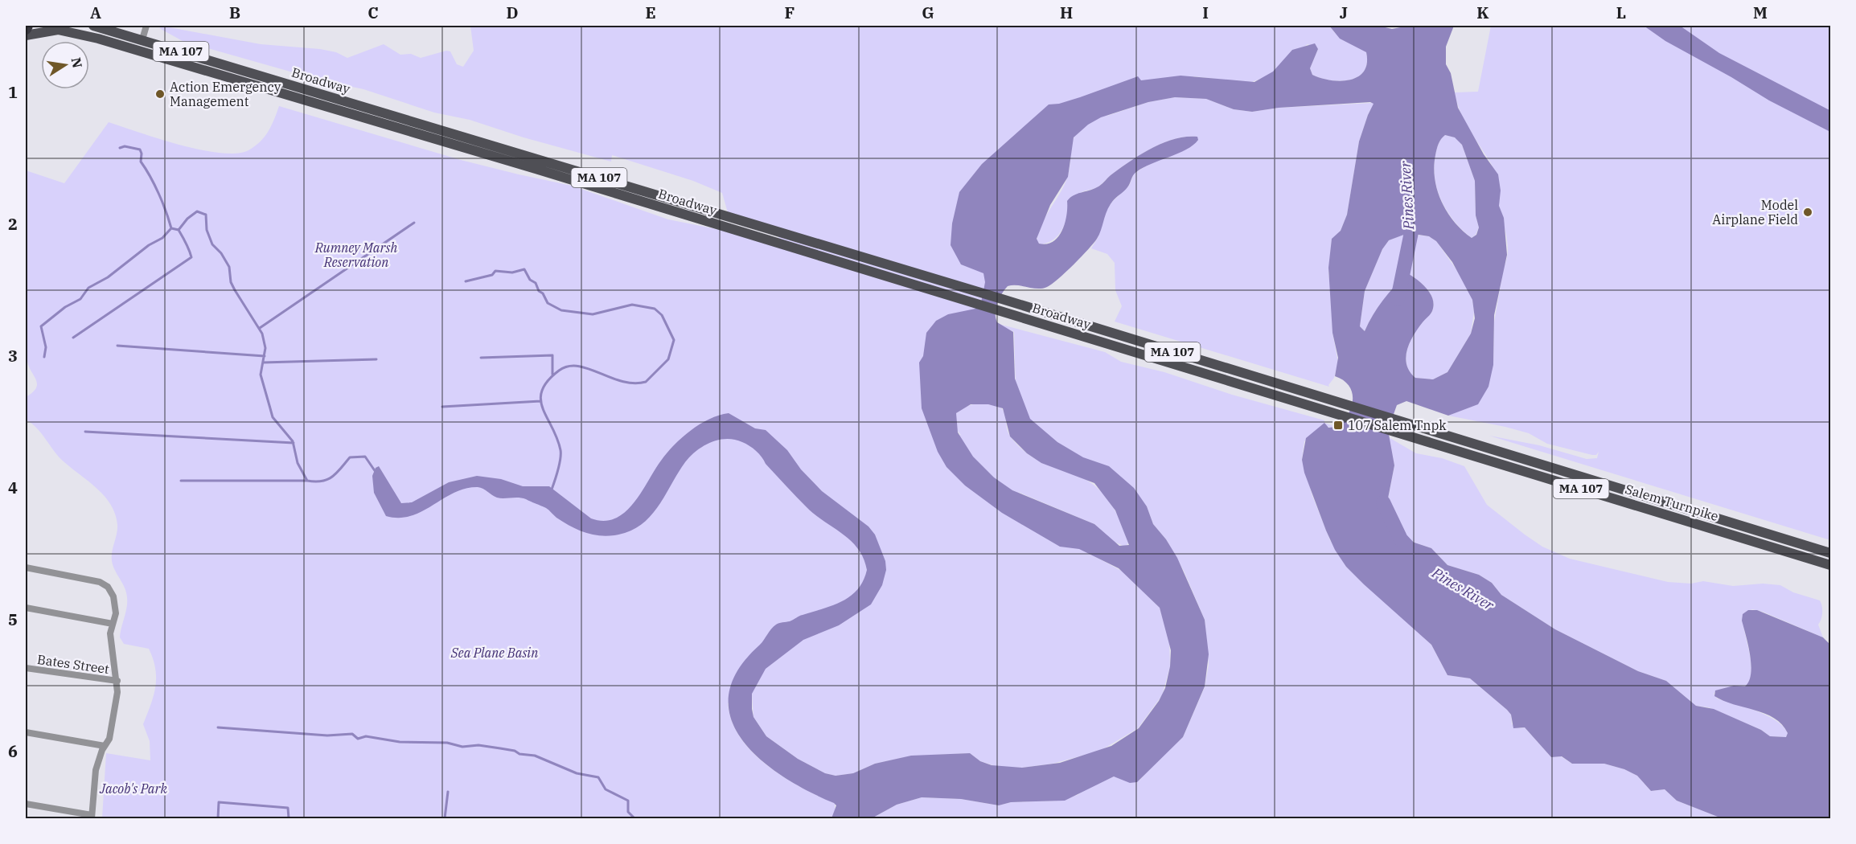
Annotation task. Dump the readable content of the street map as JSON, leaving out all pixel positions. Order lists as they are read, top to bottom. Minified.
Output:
{"streets":{"main road":["MA 107","Broadway","Salem Turnpike"],"street":["Bates Street"]},"crossings":[["Broadway","Salem Turnpike"]],"water":["Pines River"],"parks":["Rumney Marsh Reservation","Sea Plane Basin","Jacob's Park"],"places":{"other":["Action Emergency Management","Model Airplane Field"],"transit":["107 Salem Tnpk"]},"north":"right","grid":{"columns":["A","B","C","D","E","F","G","H","I","J","K","L","M"],"rows":["1","2","3","4","5","6"]}}
